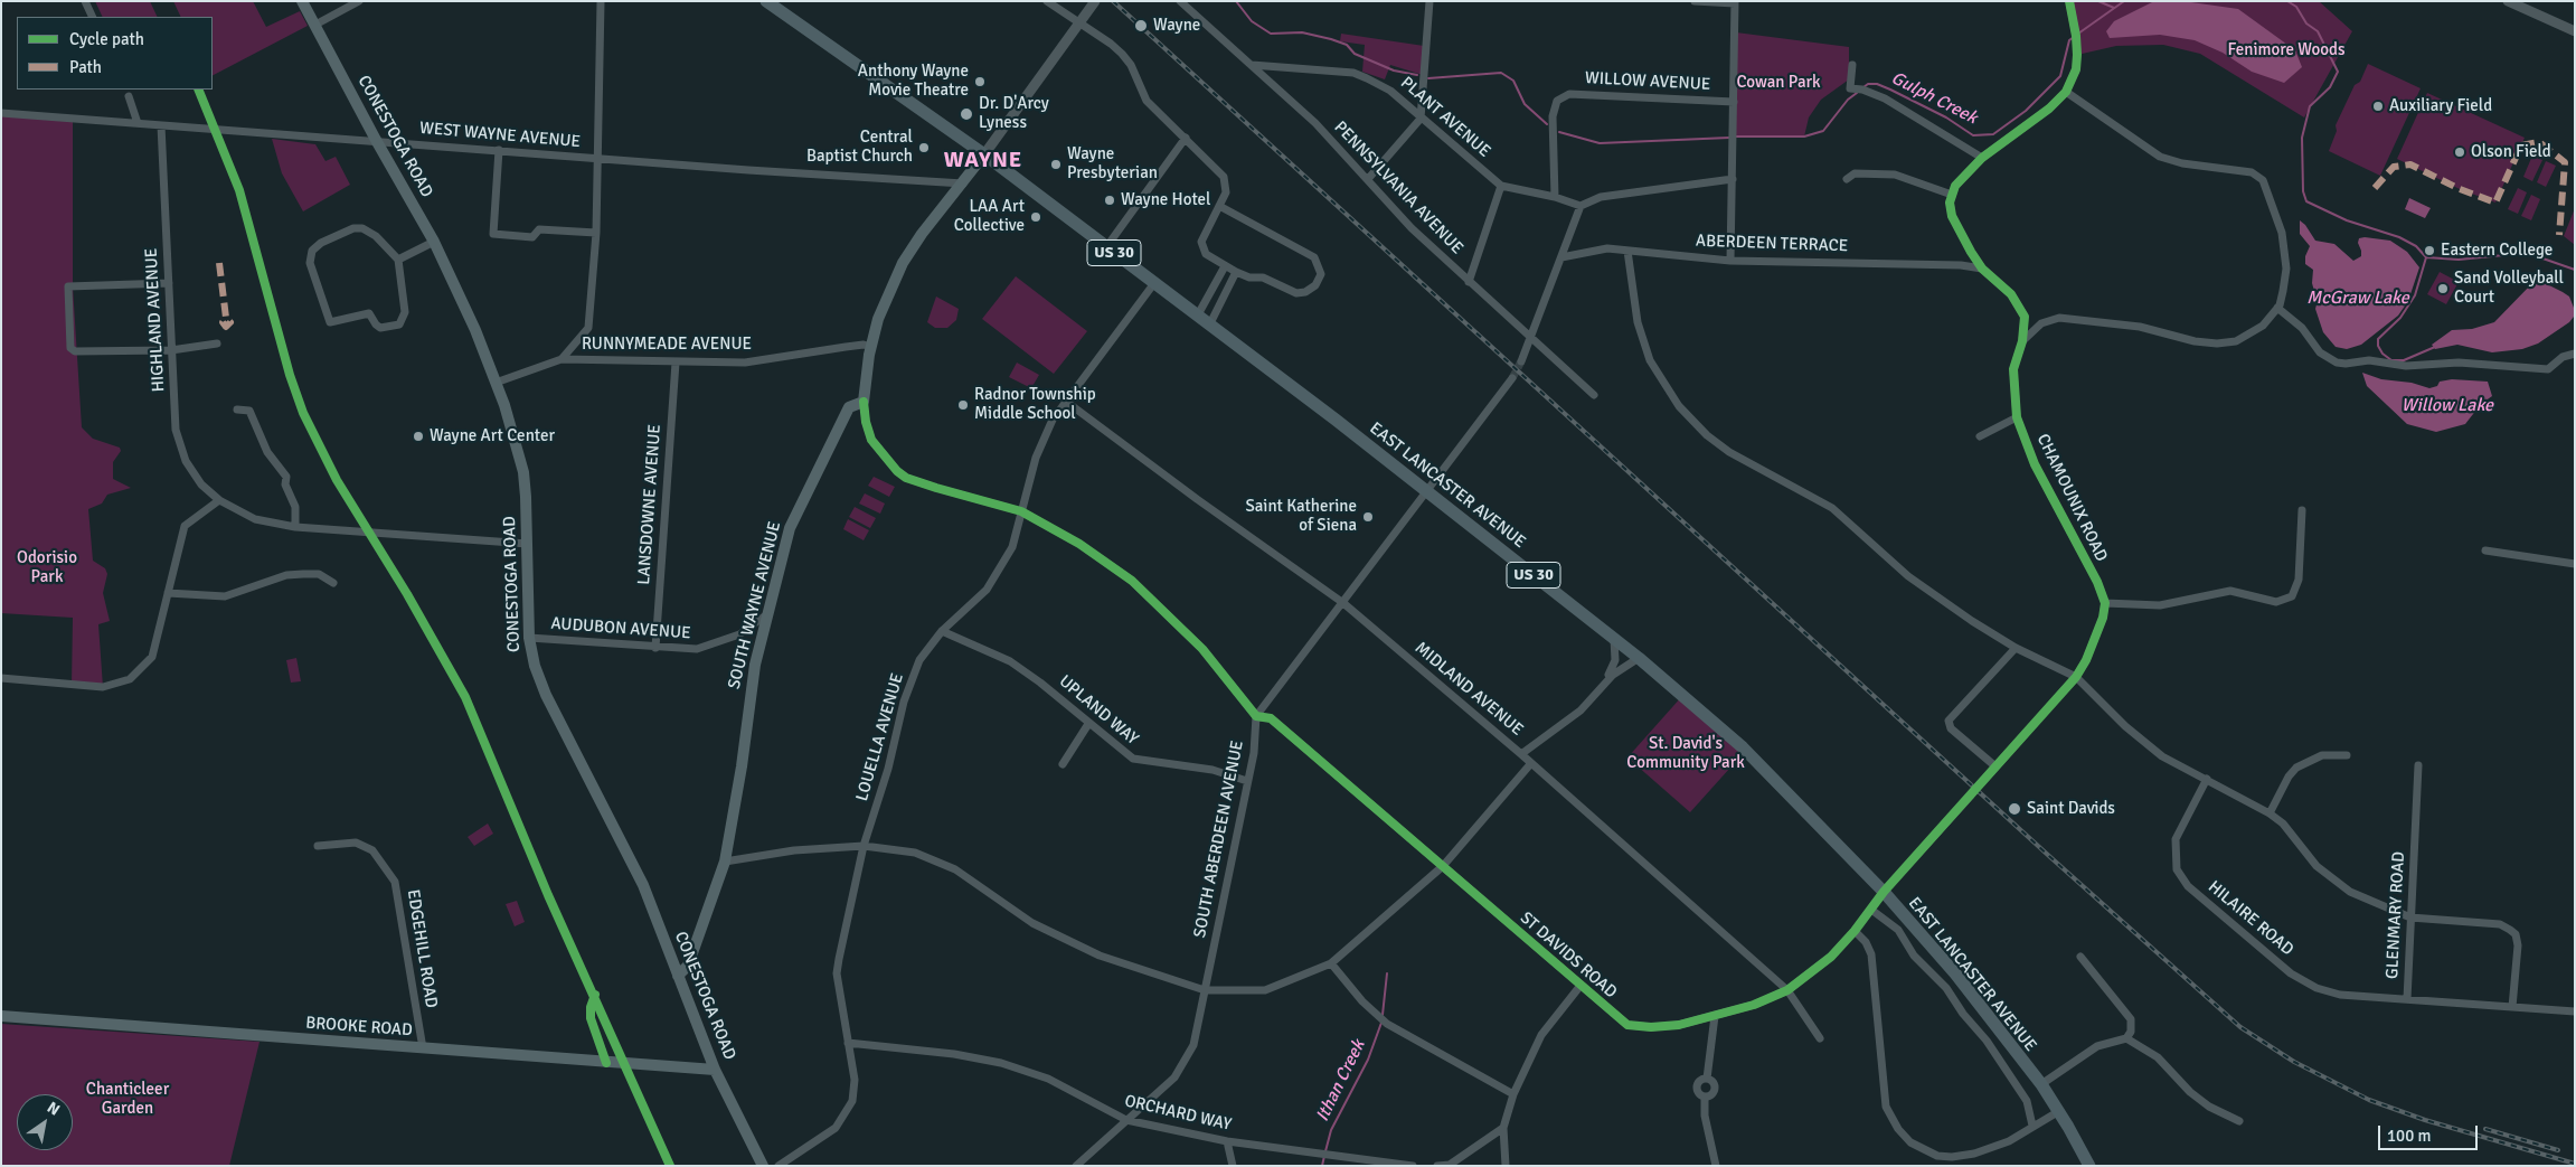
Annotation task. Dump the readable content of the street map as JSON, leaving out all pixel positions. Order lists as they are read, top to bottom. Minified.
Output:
{"streets":{"highway":["US 30","EAST LANCASTER AVENUE"],"main road":["CONESTOGA ROAD","SOUTH WAYNE AVENUE","BROOKE ROAD"],"street":["WILLOW AVENUE","PLANT AVENUE","WEST WAYNE AVENUE","PENNSYLVANIA AVENUE","ABERDEEN TERRACE","HIGHLAND AVENUE","RUNNYMEADE AVENUE","CHAMOUNIX ROAD","LANSDOWNE AVENUE","AUDUBON AVENUE","MIDLAND AVENUE","UPLAND WAY","LOUELLA AVENUE","SOUTH ABERDEEN AVENUE","GLENMARY ROAD","HILAIRE ROAD","EDGEHILL ROAD","ST DAVIDS ROAD","ORCHARD WAY"]},"crossings":[["WILLOW AVENUE","PLANT AVENUE"],["PLANT AVENUE","PENNSYLVANIA AVENUE"],["WEST WAYNE AVENUE","CONESTOGA ROAD"],["WEST WAYNE AVENUE","HIGHLAND AVENUE"],["CONESTOGA ROAD","HIGHLAND AVENUE"],["CONESTOGA ROAD","SOUTH WAYNE AVENUE"],["CONESTOGA ROAD","AUDUBON AVENUE"],["CONESTOGA ROAD","BROOKE ROAD"],["US 30","EAST LANCASTER AVENUE"],["RUNNYMEADE AVENUE","LANSDOWNE AVENUE"],["EAST LANCASTER AVENUE","LOUELLA AVENUE"],["EAST LANCASTER AVENUE","ST DAVIDS ROAD"],["LANSDOWNE AVENUE","AUDUBON AVENUE"],["SOUTH WAYNE AVENUE","AUDUBON AVENUE"],["MIDLAND AVENUE","LOUELLA AVENUE"],["MIDLAND AVENUE","ST DAVIDS ROAD"],["UPLAND WAY","LOUELLA AVENUE"],["UPLAND WAY","SOUTH ABERDEEN AVENUE"],["LOUELLA AVENUE","ORCHARD WAY"],["SOUTH ABERDEEN AVENUE","ST DAVIDS ROAD"],["SOUTH ABERDEEN AVENUE","ORCHARD WAY"],["GLENMARY ROAD","HILAIRE ROAD"],["EDGEHILL ROAD","BROOKE ROAD"]],"districts":["WAYNE"],"water":["Gulph Creek","McGraw Lake","Willow Lake","Ithan Creek"],"parks":["Fenimore Woods","Cowan Park","Odorisio Park","St. David's Community Park","Chanticleer Garden"],"places":["Wayne","Anthony Wayne Movie Theatre","Auxiliary Field","Dr. D'Arcy Lyness","Central Baptist Church","Olson Field","Wayne Presbyterian","Wayne Hotel","LAA Art Collective","Eastern College","Sand Volleyball Court","Radnor Township Middle School","Wayne Art Center","Saint Katherine of Siena","Saint Davids"],"legend":["Cycle path","Path"],"scale_bar":"100 m","north":"top right"}
